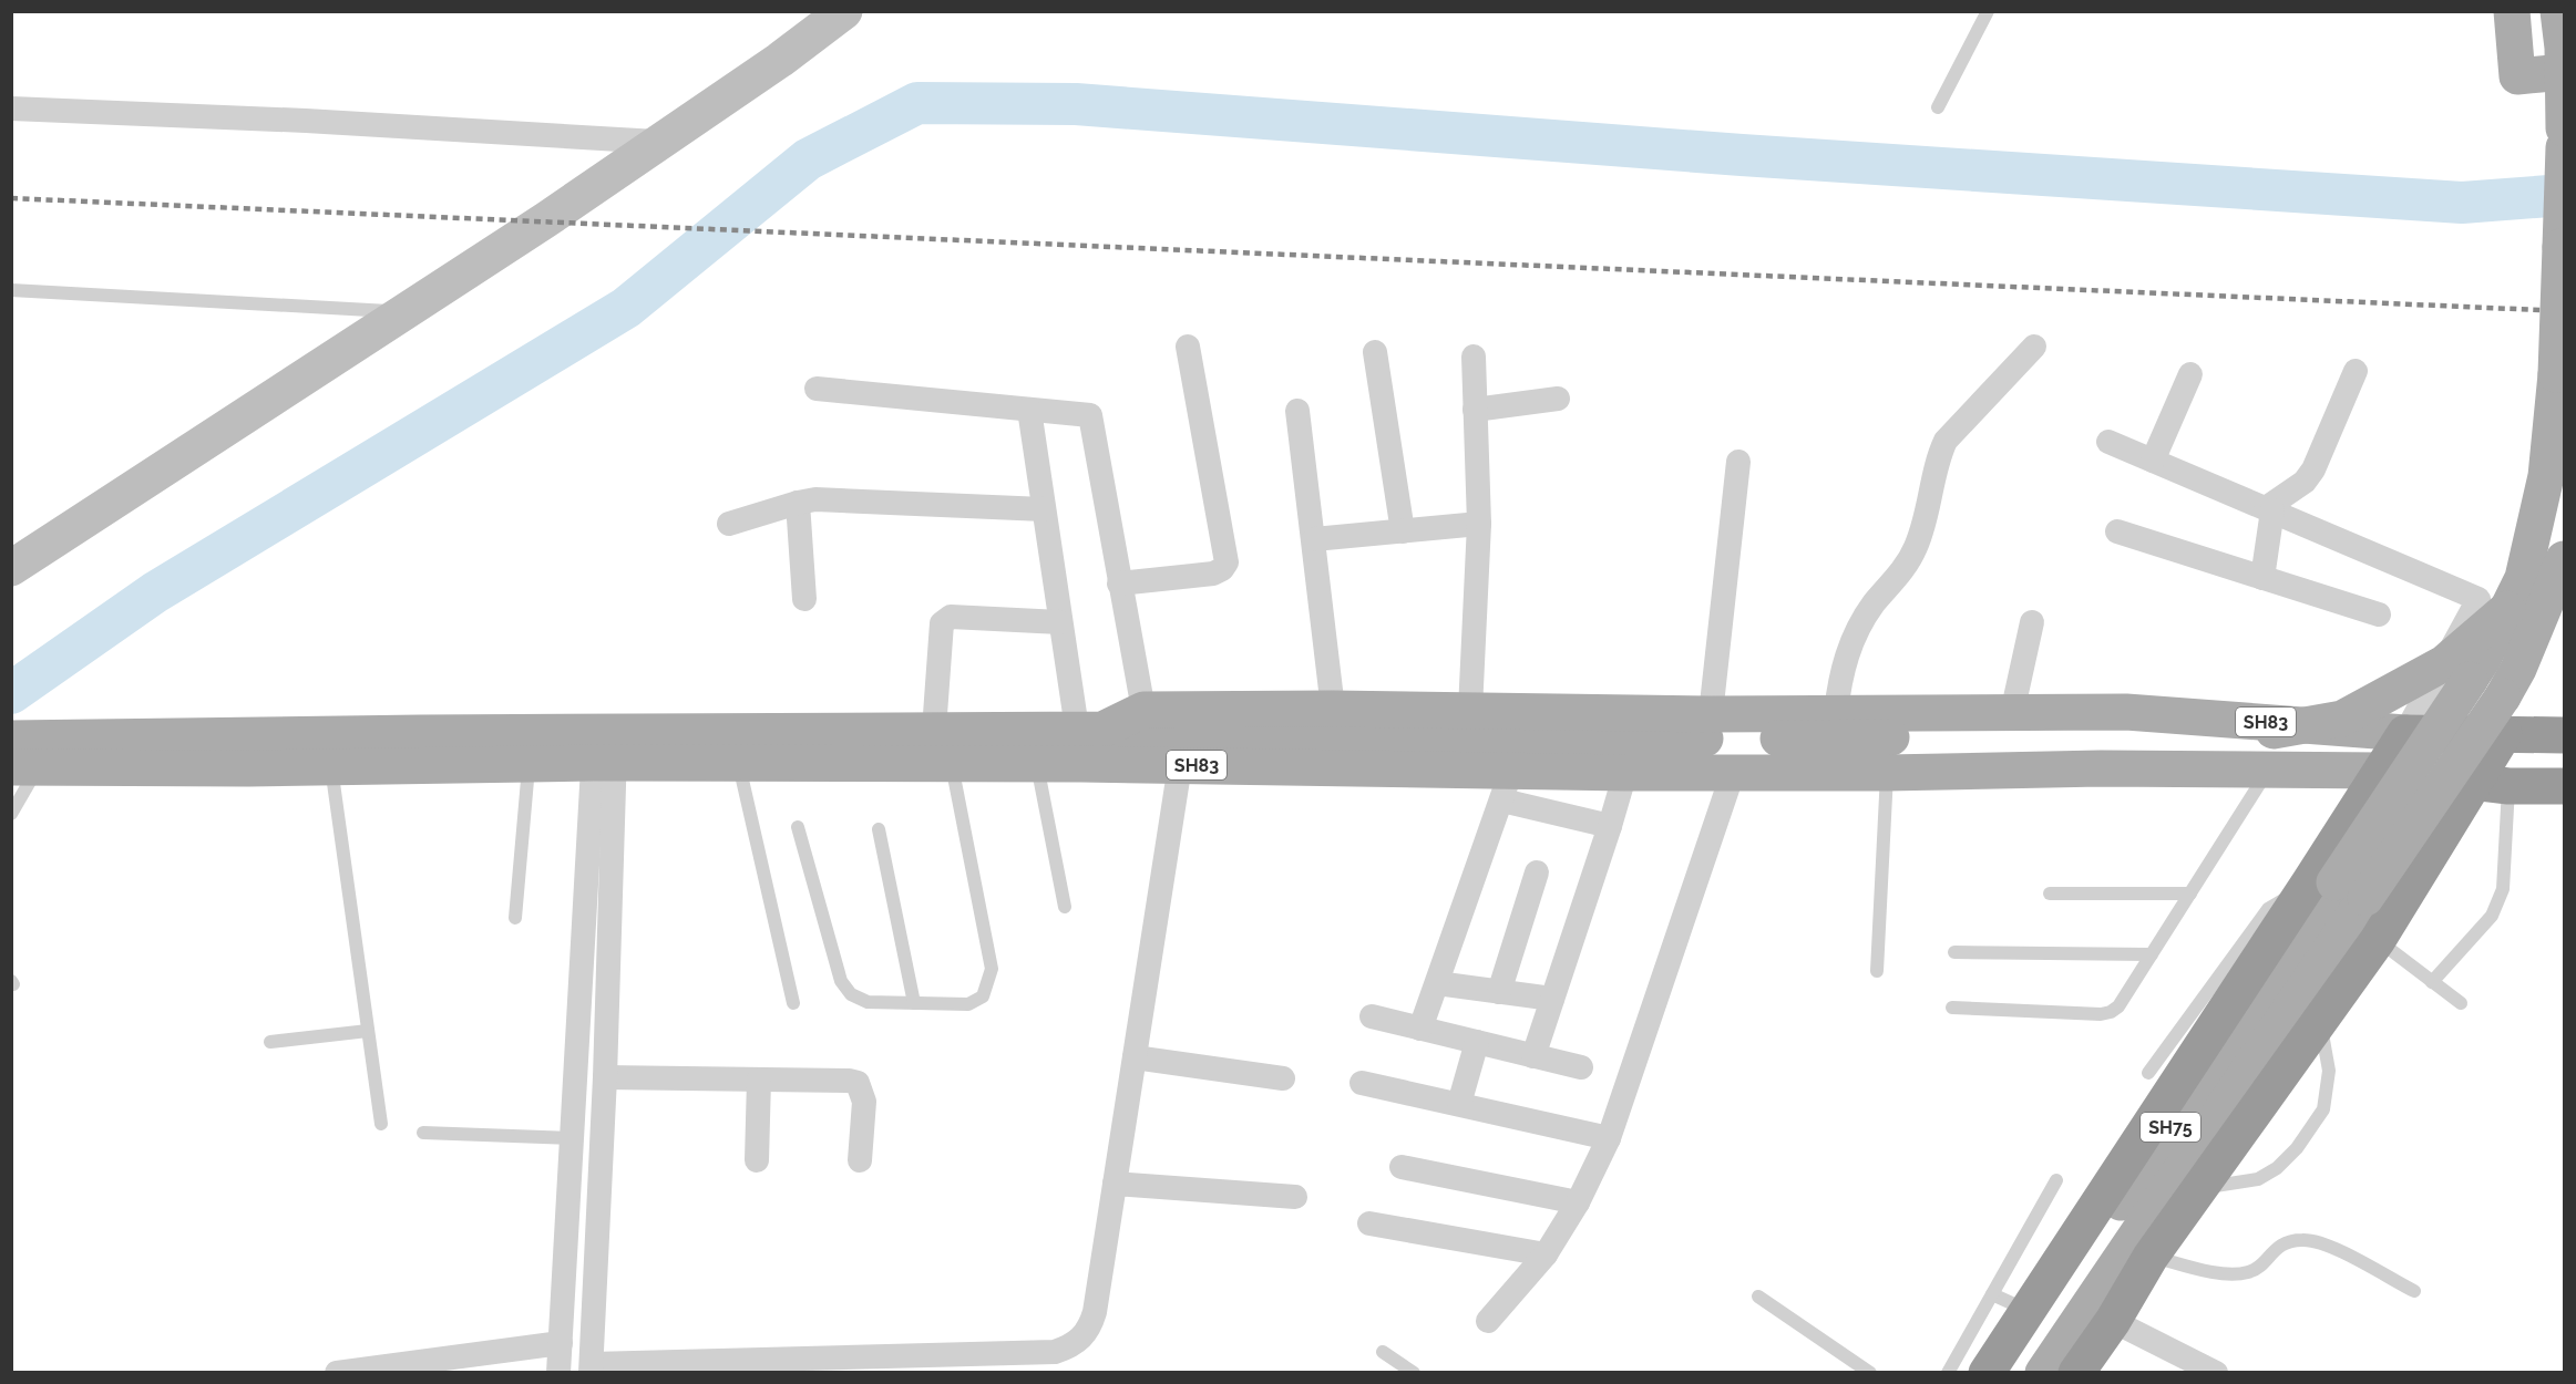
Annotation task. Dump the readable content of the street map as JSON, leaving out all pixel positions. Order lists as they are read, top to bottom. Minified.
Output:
{"streets":{"main road":["SH83","SH75"]}}
